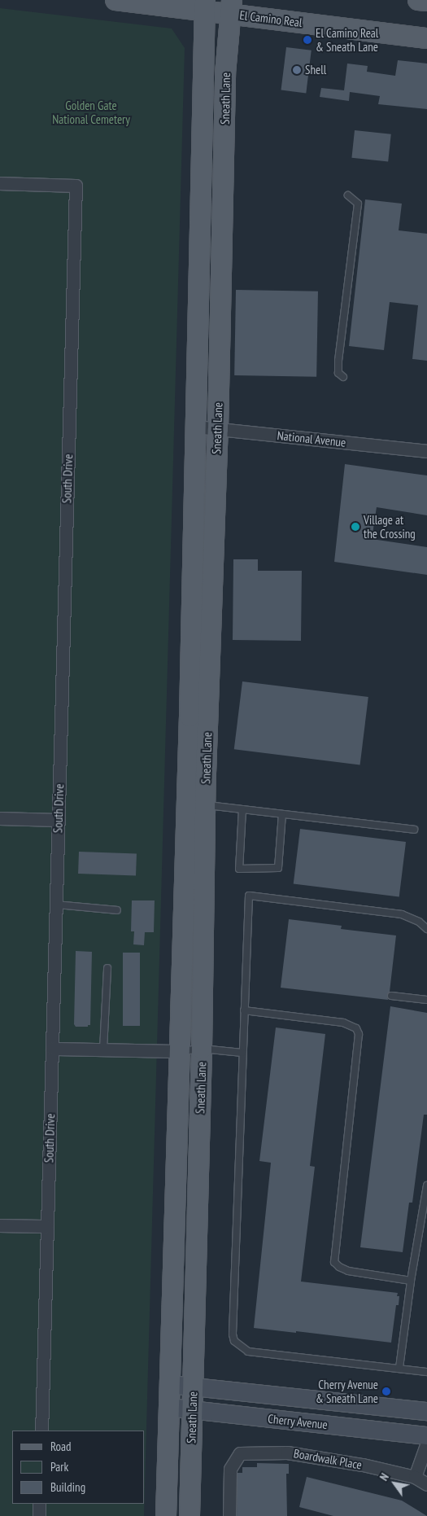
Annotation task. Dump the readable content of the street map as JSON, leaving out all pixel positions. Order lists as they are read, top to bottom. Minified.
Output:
{"streets":{"main road":["El Camino Real","Sneath Lane"],"street":["National Avenue","South Drive","Cherry Avenue","Boardwalk Place"]},"crossings":[["El Camino Real","Sneath Lane"],["Sneath Lane","National Avenue"],["Sneath Lane","Cherry Avenue"]],"parks":["Golden Gate National Cemetery"],"places":["El Camino Real & Sneath Lane","Shell","Village at the Crossing","Cherry Avenue & Sneath Lane"],"legend":["Road","Park","Building"],"north":"top left"}
